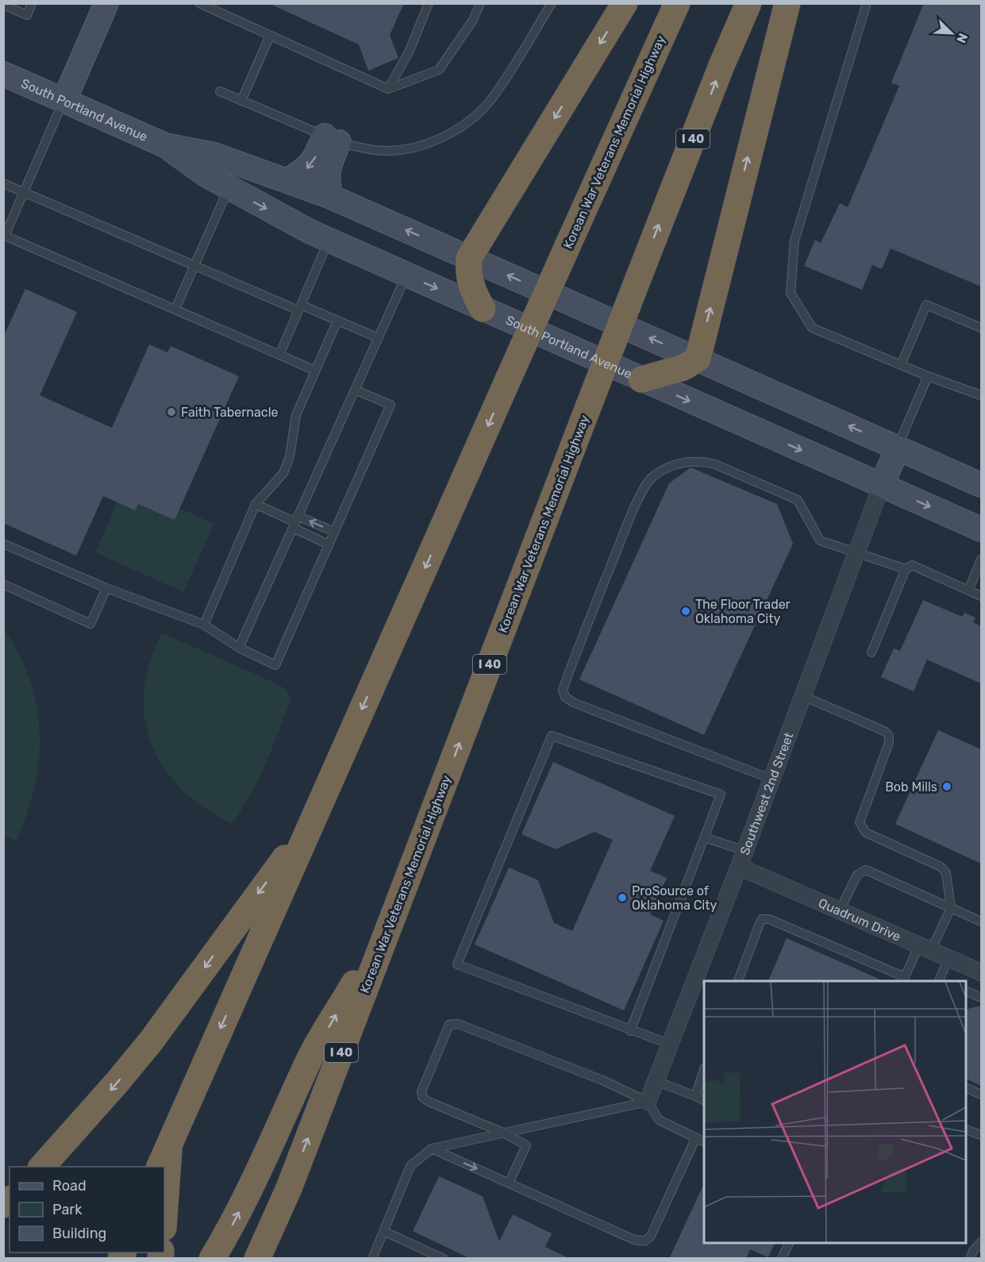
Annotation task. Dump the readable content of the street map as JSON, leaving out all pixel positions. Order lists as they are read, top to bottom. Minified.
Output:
{"streets":{"highway":["I 40","Korean War Veterans Memorial Highway"],"main road":["South Portland Avenue"],"street":["Southwest 2nd Street","Quadrum Drive"]},"crossings":[["South Portland Avenue","Southwest 2nd Street"],["Southwest 2nd Street","Quadrum Drive"]],"places":["Faith Tabernacle","The Floor Trader Oklahoma City","Bob Mills","ProSource of Oklahoma City"],"legend":["Road","Park","Building"],"north":"bottom right"}
